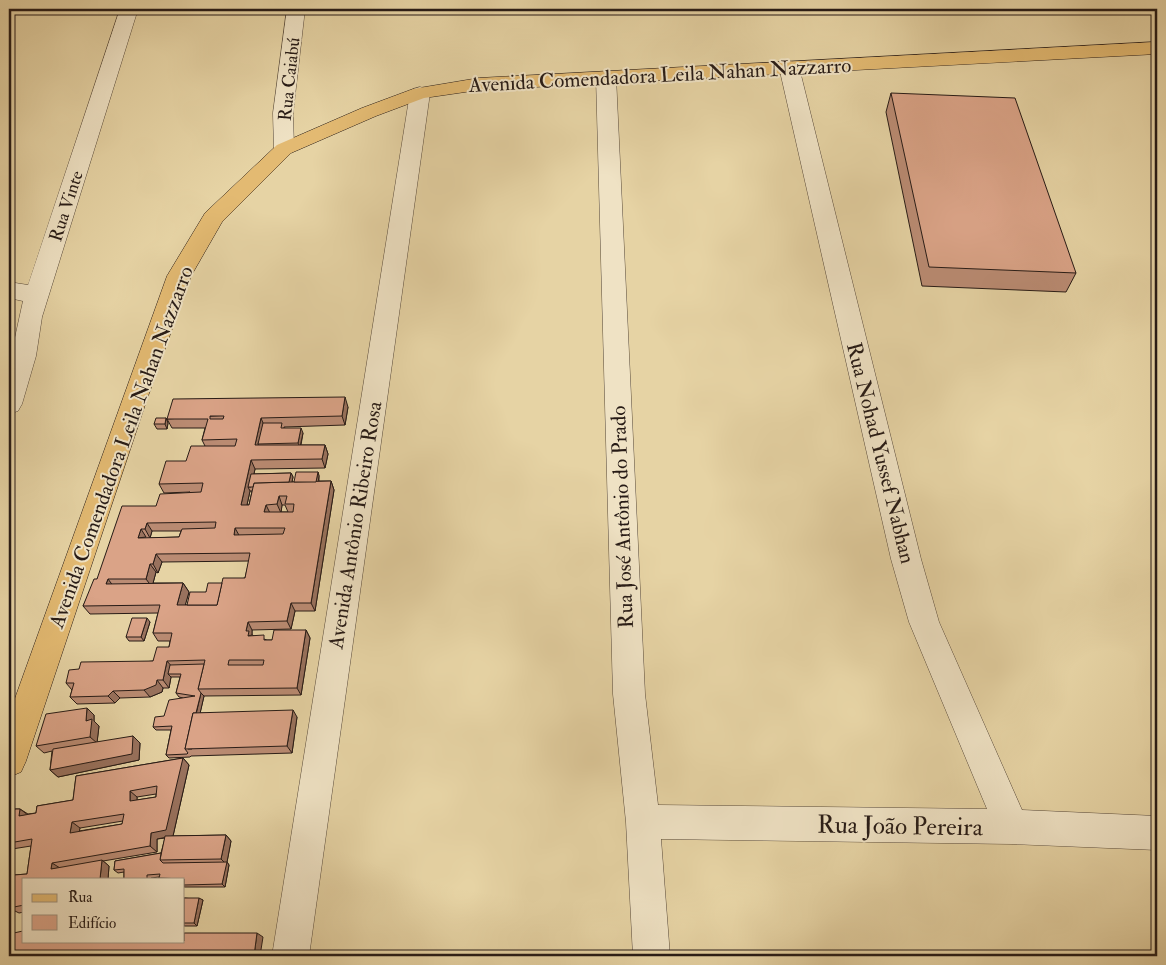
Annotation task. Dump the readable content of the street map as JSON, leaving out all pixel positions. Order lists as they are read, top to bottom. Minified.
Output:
{"streets":{"main road":["Avenida Comendadora Leila Nahan Nazzarro"],"street":["Rua Caiabú","Rua Vinte","Rua Nohad Yussef Nabhan","Rua José Antônio do Prado","Avenida Antônio Ribeiro Rosa","Rua João Pereira"]},"crossings":[["Avenida Comendadora Leila Nahan Nazzarro","Rua Caiabú"],["Avenida Comendadora Leila Nahan Nazzarro","Rua Nohad Yussef Nabhan"],["Avenida Comendadora Leila Nahan Nazzarro","Rua José Antônio do Prado"],["Avenida Comendadora Leila Nahan Nazzarro","Avenida Antônio Ribeiro Rosa"],["Rua Nohad Yussef Nabhan","Rua João Pereira"],["Rua José Antônio do Prado","Rua João Pereira"]],"legend":["Rua","Edifício"]}
